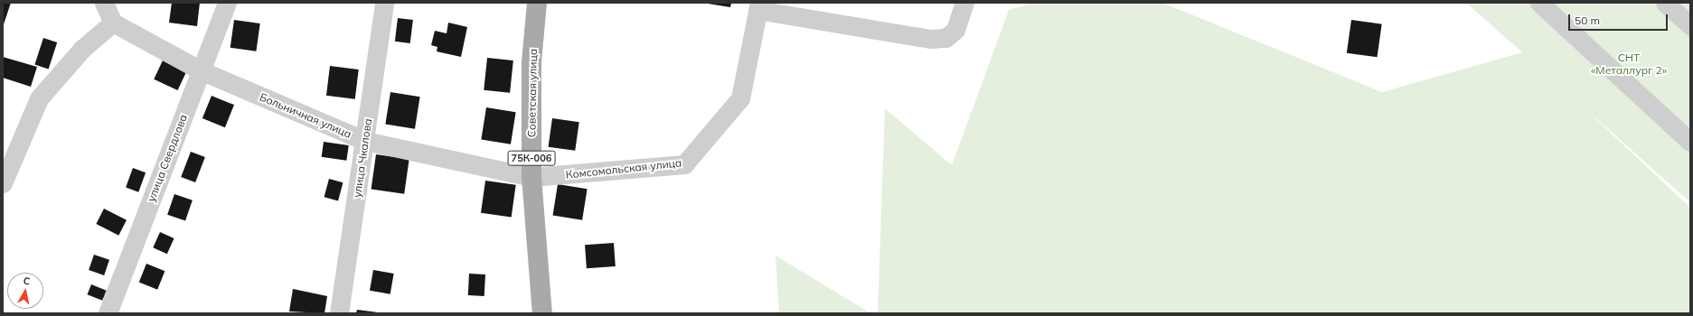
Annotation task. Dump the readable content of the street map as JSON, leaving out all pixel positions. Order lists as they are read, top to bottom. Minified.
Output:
{"streets":{"main road":["Советская улица","75К-006"],"street":["Больничная улица","улица Свердлова","улица Чкалова","Комсомольская улица"]},"crossings":[["Советская улица","Больничная улица"],["Советская улица","Комсомольская улица"],["Больничная улица","улица Свердлова"],["Больничная улица","улица Чкалова"],["Больничная улица","Комсомольская улица"]],"parks":["СНТ «Металлург 2»"],"scale_bar":"50 m","north":"top"}
